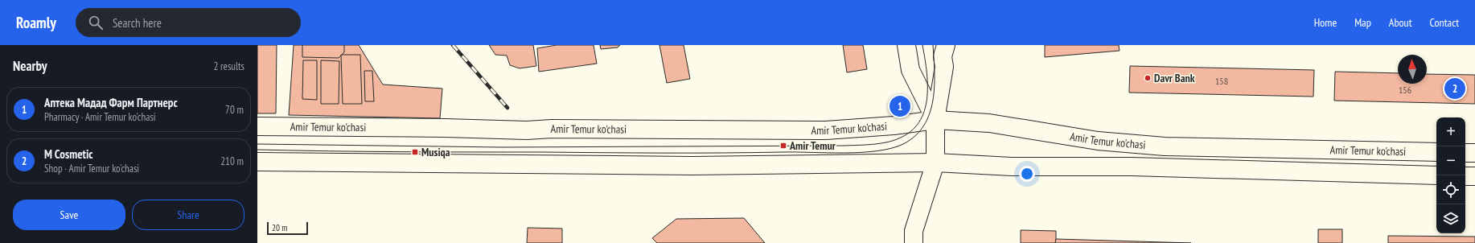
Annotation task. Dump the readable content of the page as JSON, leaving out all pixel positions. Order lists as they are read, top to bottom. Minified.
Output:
{"streets":{"main road":["Amir Temur ko'chasi"]},"places":{"other":["Davr Bank"],"transit":["Amir Temur","Musiqa"]},"house_numbers":["158","156"],"scale_bar":"20 m","north":"top","page":{"header":"Roamly","search":"Search here","nav":["Home","Map","About","Contact"],"heading":["Nearby","2 results"],"pins":["2","1"],"list":[{"mark":"1","name":"Аптека Мадад Фарм Партнерс","note":"Pharmacy · Amir Temur ko'chasi","value":"70 m"},{"mark":"2","name":"M Cosmetic","note":"Shop · Amir Temur ko'chasi","value":"210 m"}],"map_buttons":["+","−"],"buttons":["Save","Share"],"scale":"20 m"}}
